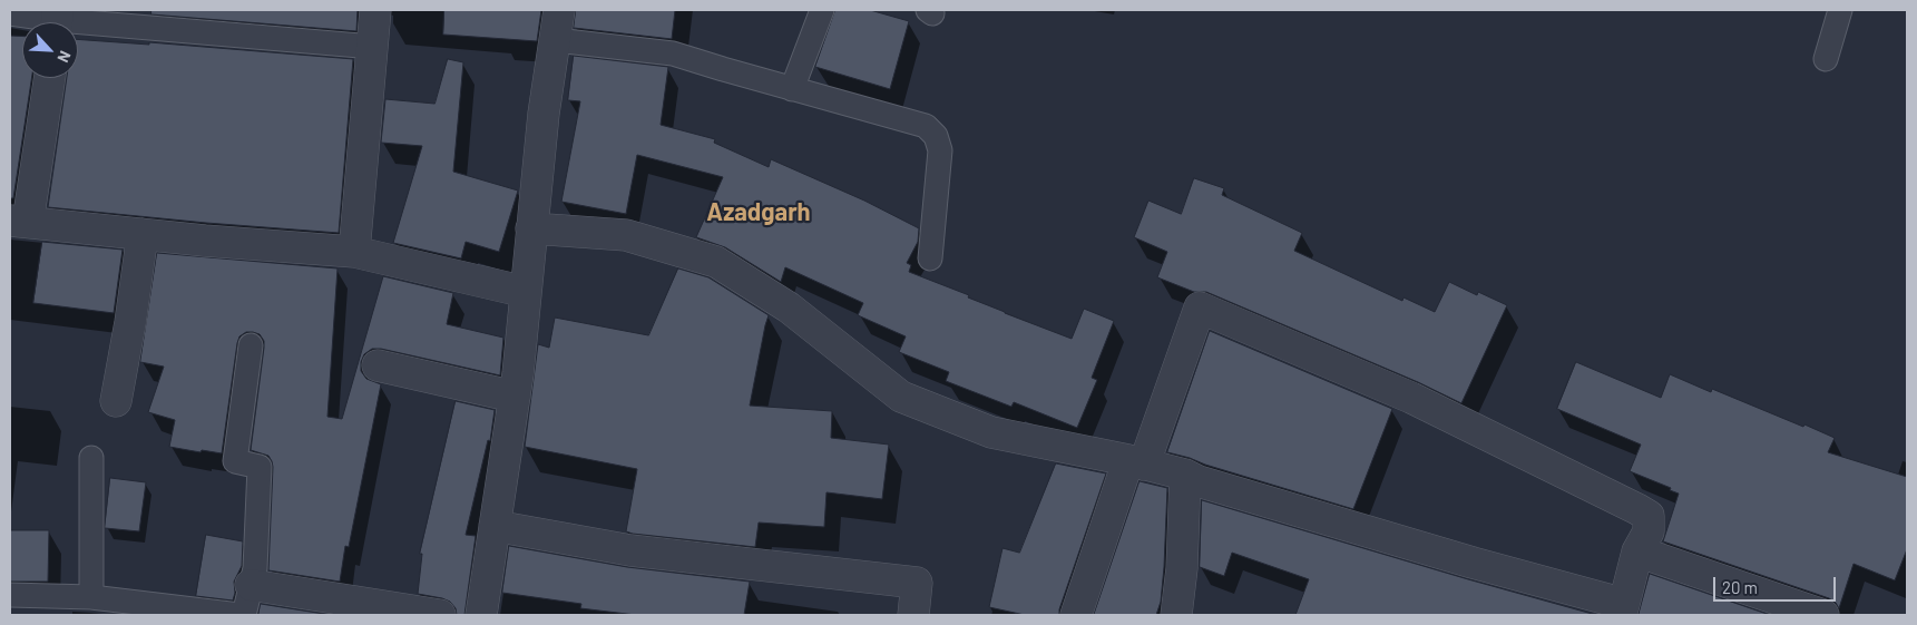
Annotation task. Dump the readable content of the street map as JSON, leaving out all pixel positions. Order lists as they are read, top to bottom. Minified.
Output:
{"districts":["Azadgarh"],"scale_bar":"20 m","north":"bottom right"}
